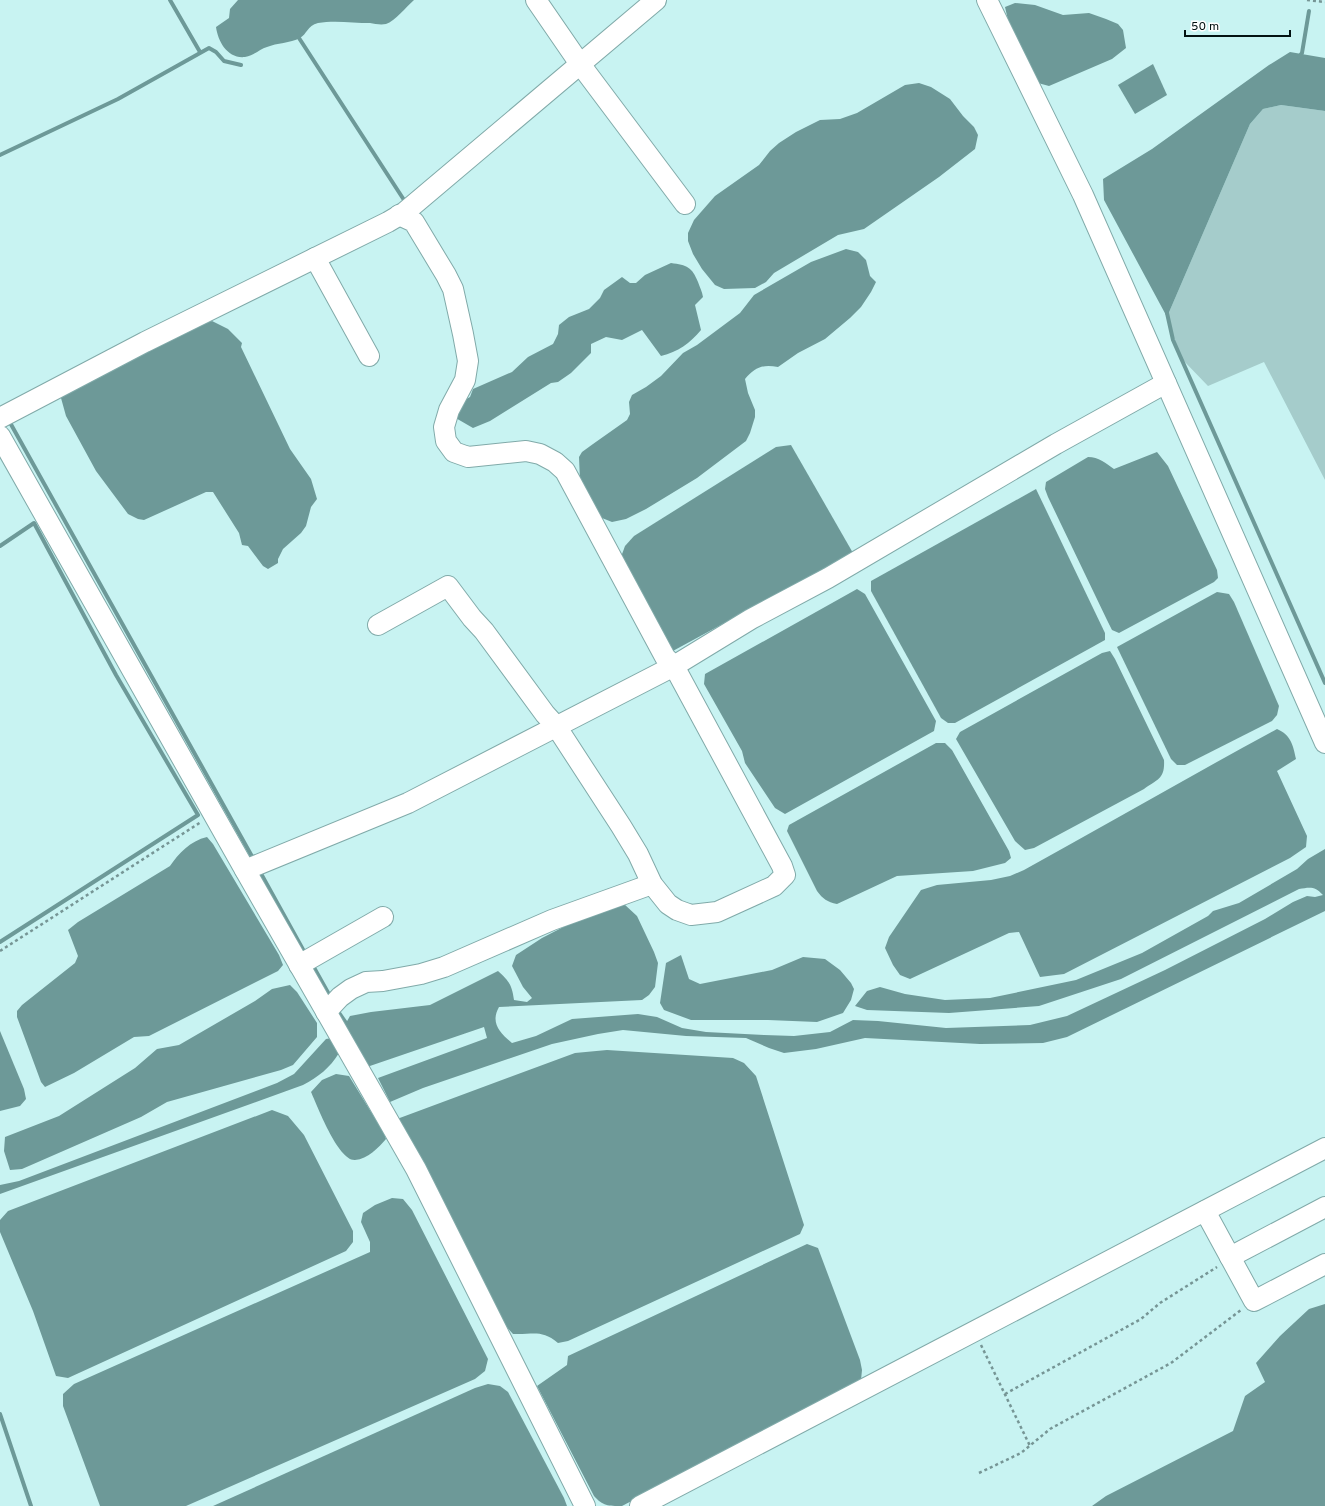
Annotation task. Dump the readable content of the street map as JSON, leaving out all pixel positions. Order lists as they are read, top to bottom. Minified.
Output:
{"scale_bar":"50 m"}
